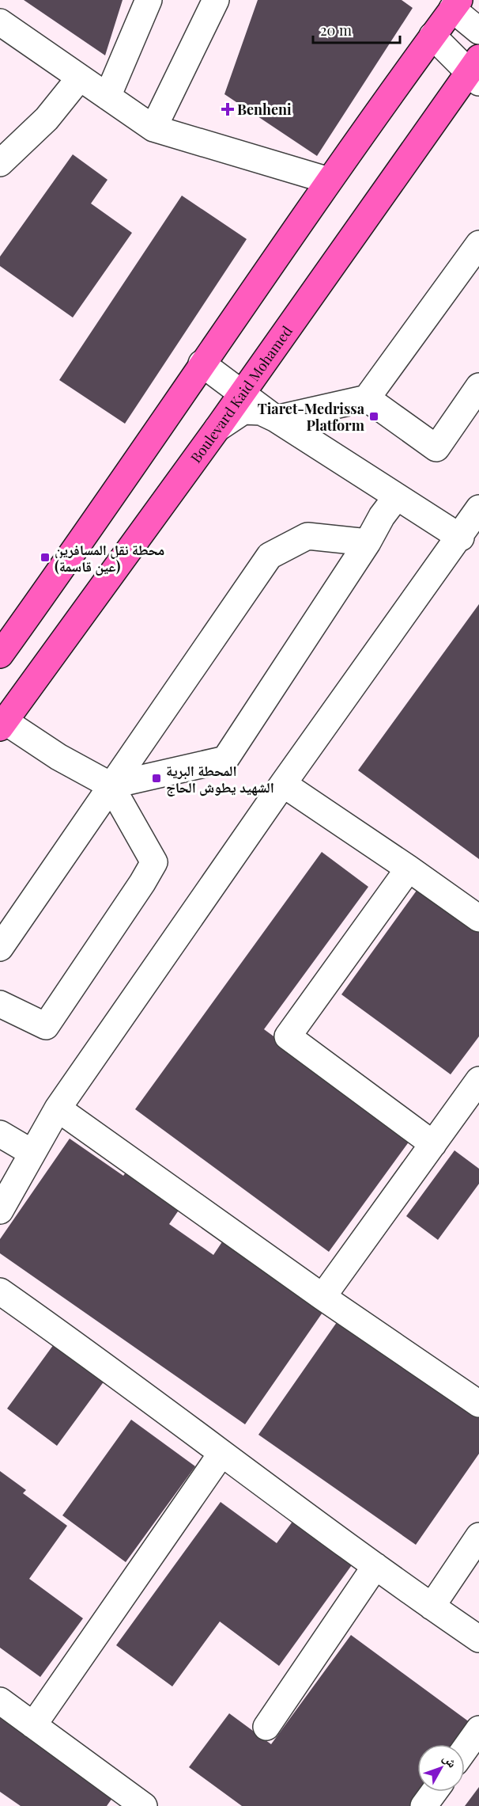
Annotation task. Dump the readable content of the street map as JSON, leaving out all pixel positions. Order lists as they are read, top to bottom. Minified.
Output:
{"streets":{"main road":["Boulevard Kaid Mohamed"]},"places":{"health":["Benheni"],"transit":["Tiaret-Medrissa Platform","محطة نقل المسافرين (عين قاسمة)","المحطة البرية الشهيد يطوش الحاج"]},"scale_bar":"20 m","north":"top right"}
